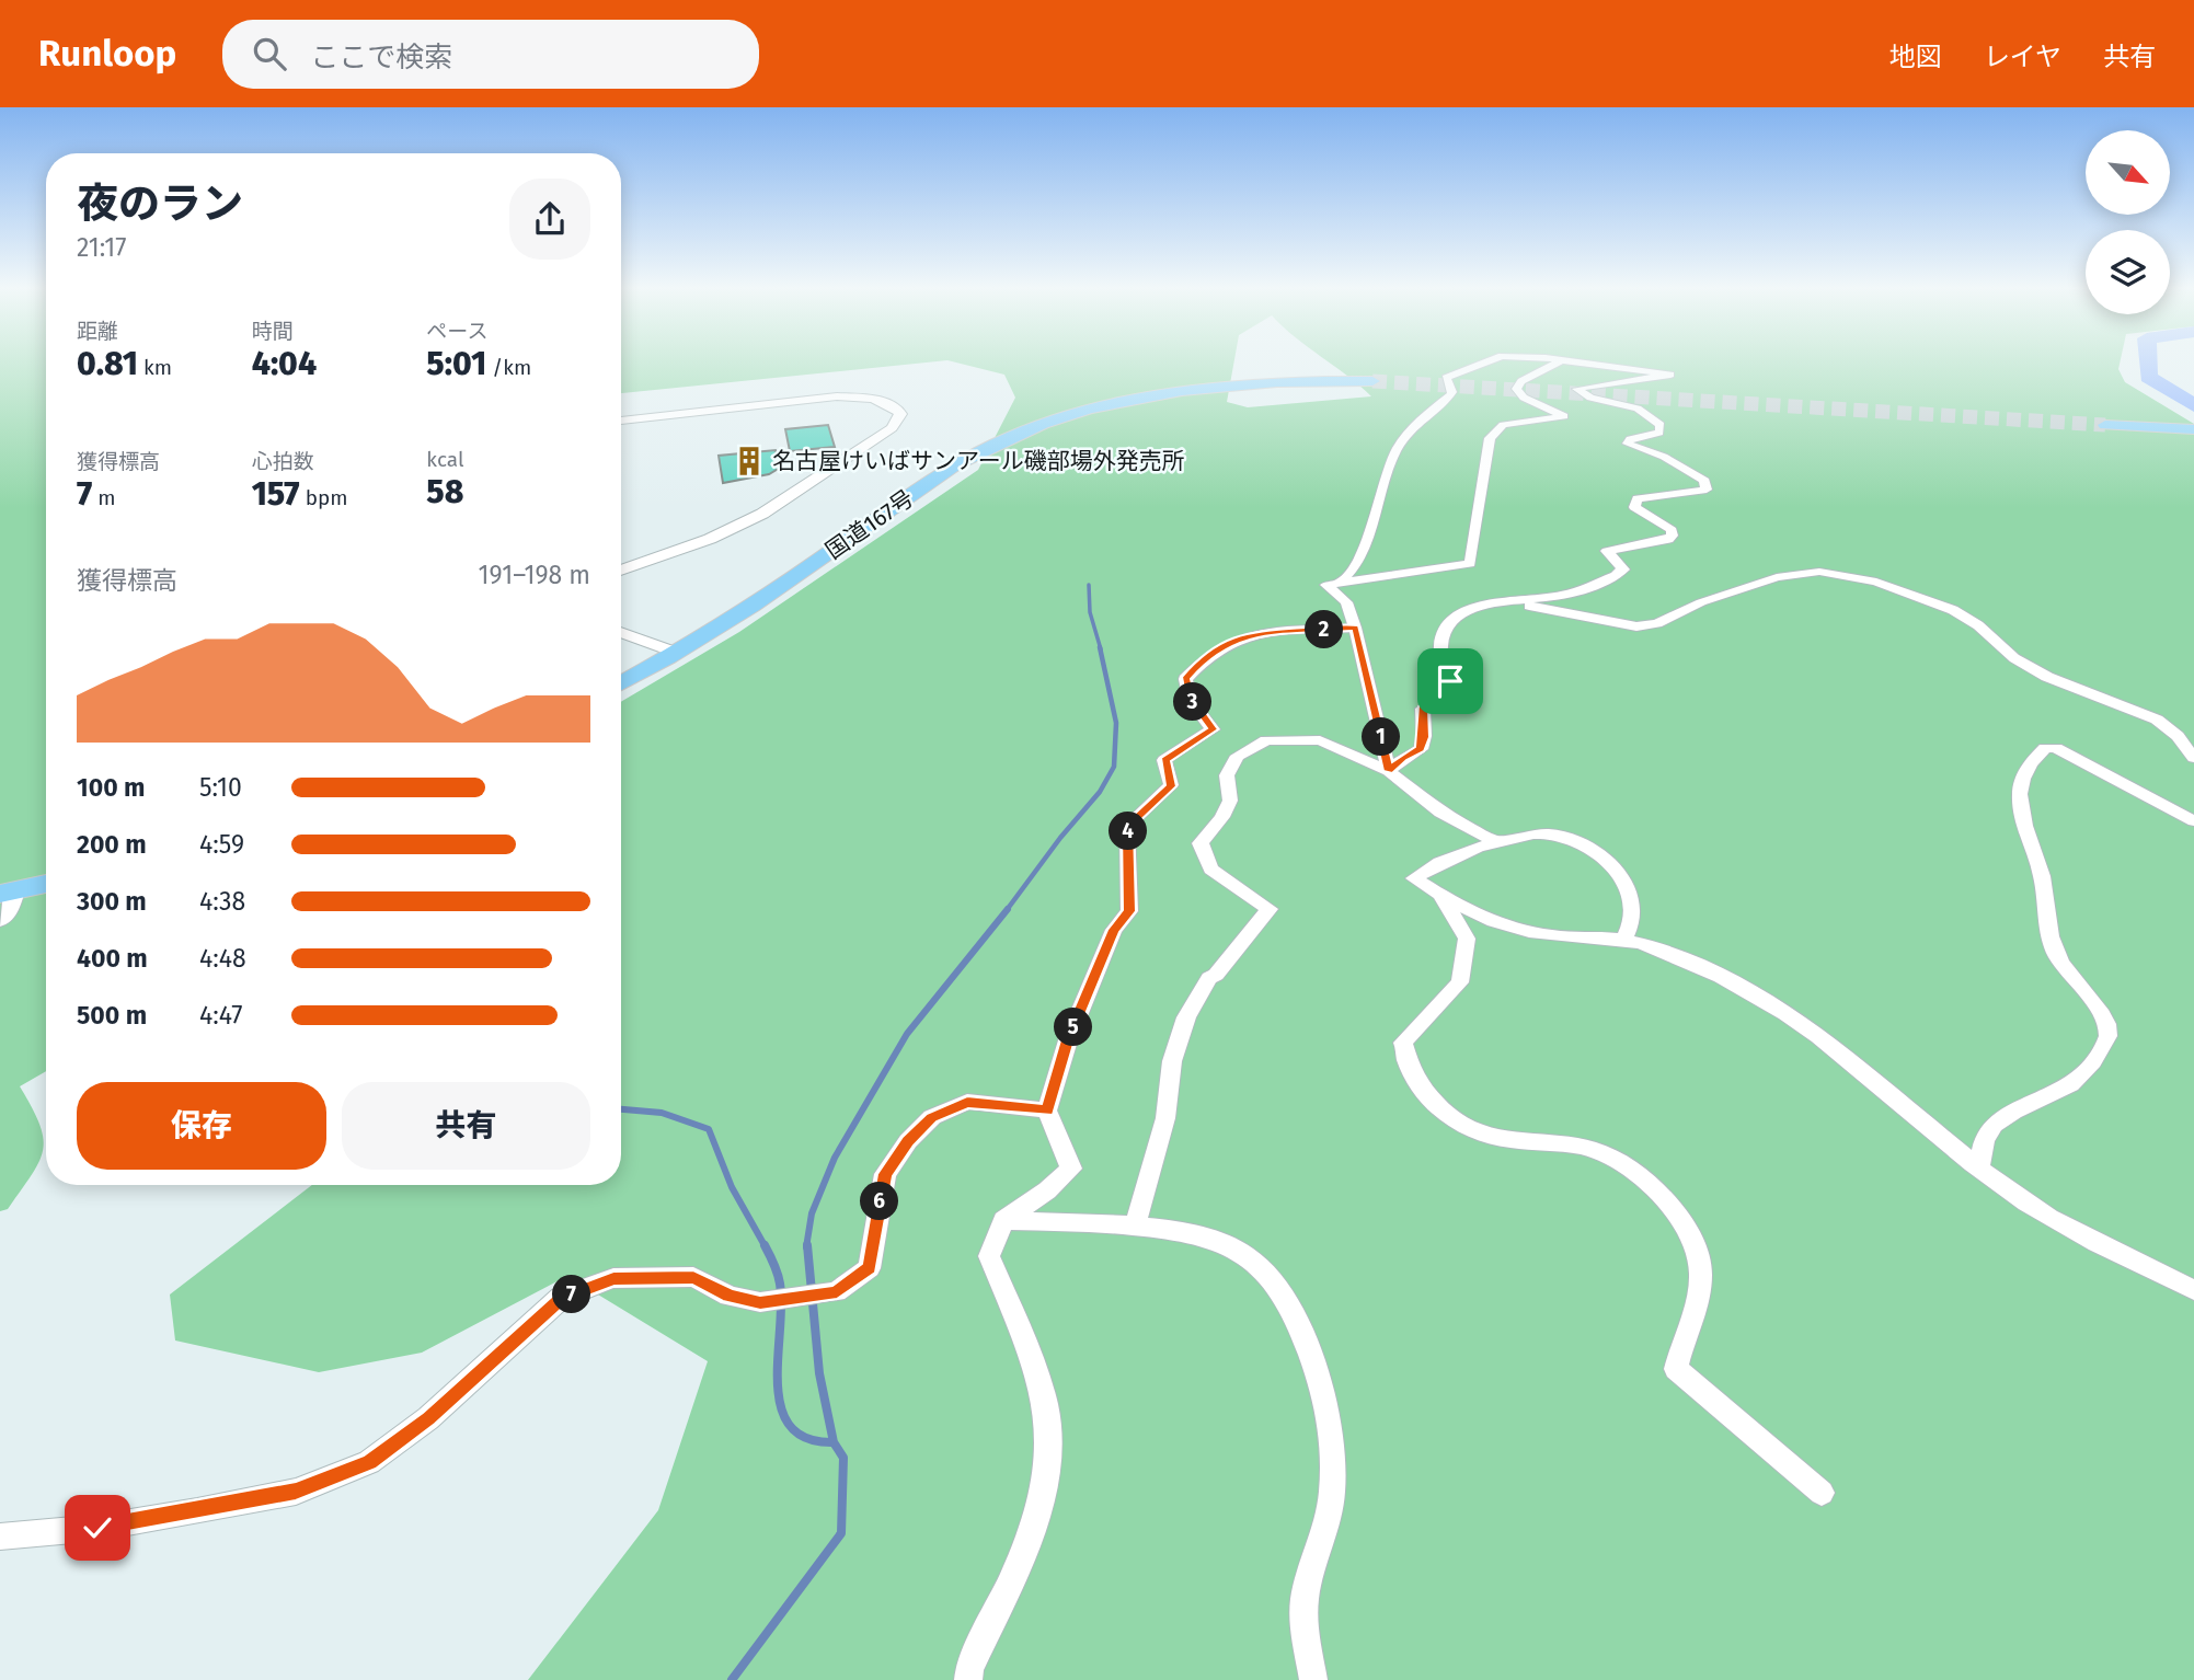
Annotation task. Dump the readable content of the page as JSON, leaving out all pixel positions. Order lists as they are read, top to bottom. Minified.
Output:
{"streets":{"highway":["国道167号"]},"places":{"building":["名古屋けいばサンアール磯部場外発売所"]},"north":"bottom right","page":{"header":"Runloop","search":"ここで検索","nav":["地図","レイヤ","共有"],"heading":["夜のラン","21:17"],"stats":[["距離","0.81 km"],["時間","4:04"],["ペース","5:01 /km"],["獲得標高","7 m"],["心拍数","157 bpm"],["kcal","58"]],"chart":["獲得標高","191–198 m"],"pins":["2","3","1","4","5","6","7"],"list":[{"name":"100 m","note":"5:10"},{"name":"200 m","note":"4:59"},{"name":"300 m","note":"4:38"},{"name":"400 m","note":"4:48"},{"name":"500 m","note":"4:47"}],"buttons":["保存","共有"]}}
